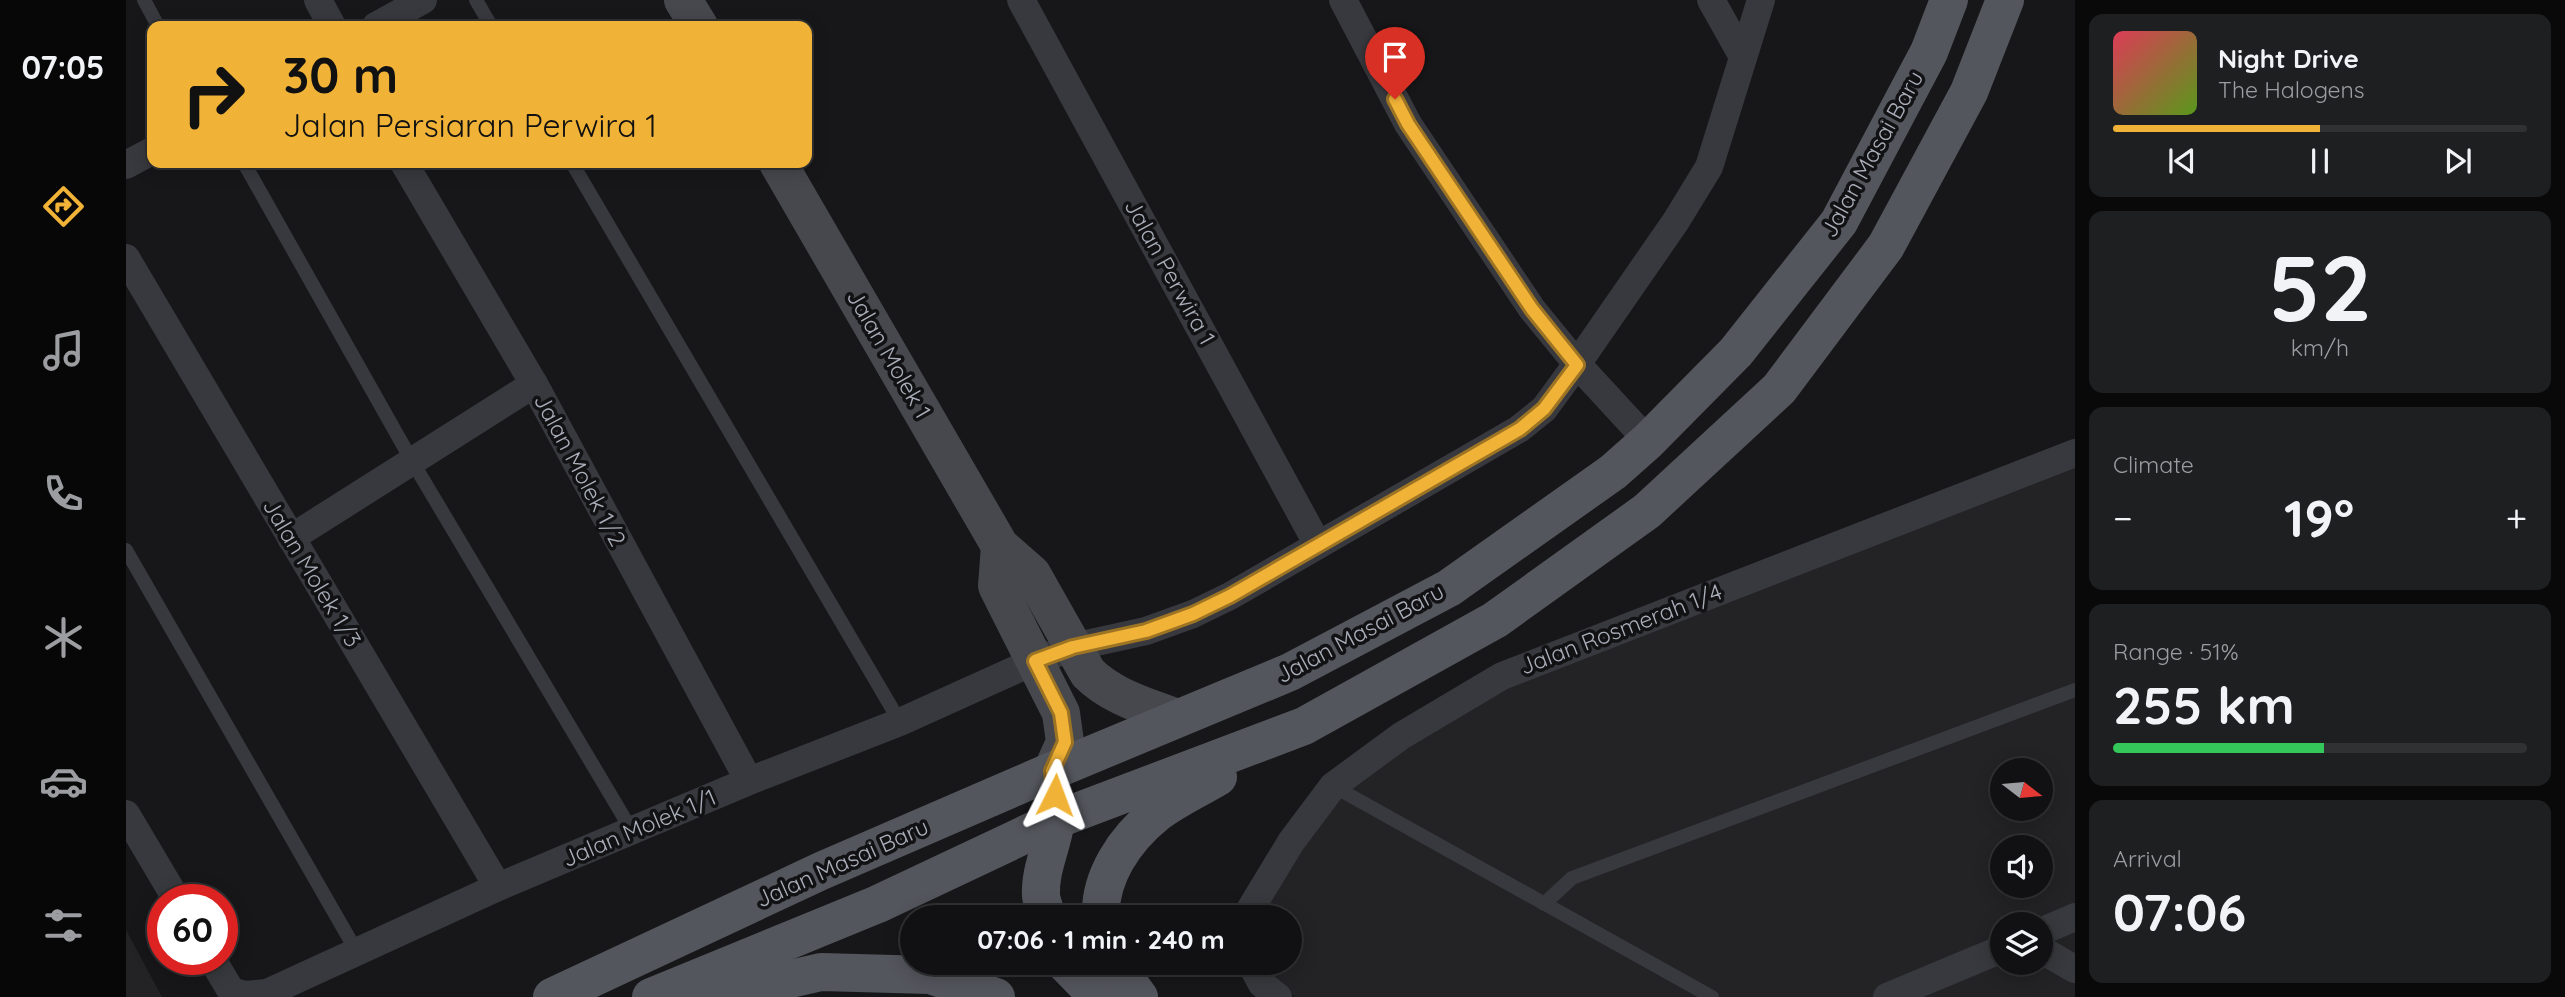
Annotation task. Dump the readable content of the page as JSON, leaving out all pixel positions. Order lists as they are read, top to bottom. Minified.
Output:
{"streets":{"main road":["Jalan Masai Baru"],"street":["Jalan Perwira 1","Jalan Molek 1","Jalan Molek 1/2","Jalan Molek 1/3","Jalan Rosmerah 1/4","Jalan Molek 1/1"]},"crossings":[["Jalan Masai Baru","Jalan Molek 1"],["Jalan Perwira 1","Jalan Molek 1/1"],["Jalan Molek 1","Jalan Molek 1/1"],["Jalan Molek 1/2","Jalan Molek 1/1"],["Jalan Molek 1/3","Jalan Molek 1/1"]],"north":"right","page":{"tabs":"07:05","turn":["30 m","Jalan Persiaran Perwira 1"],"song":["Night Drive","The Halogens"],"tile":[["52","km/h"],"Climate",["Range · 51%","255 km"],["Arrival","07:06"]],"heat":["−","19°","+"],"limit":"60","trip":"07:06 · 1 min · 240 m"}}
